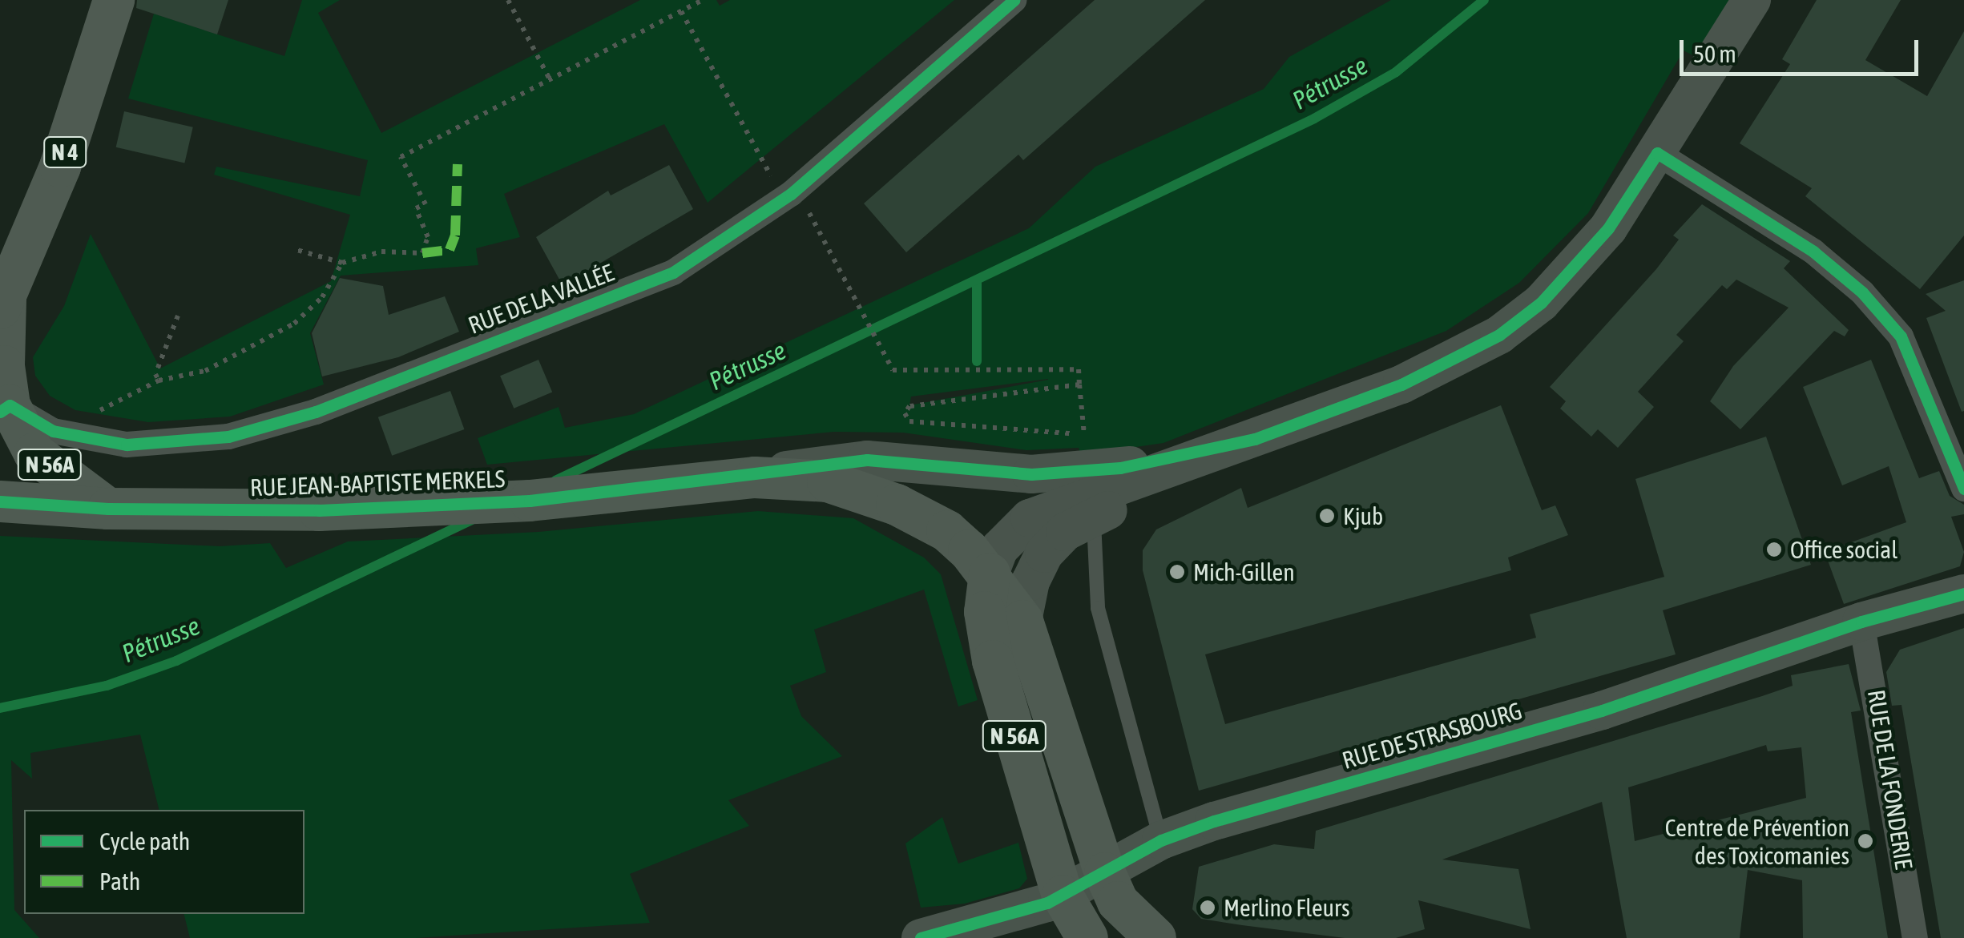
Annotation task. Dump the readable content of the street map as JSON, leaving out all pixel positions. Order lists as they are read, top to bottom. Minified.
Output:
{"streets":{"main road":["N 4","N 56A","RUE JEAN-BAPTISTE MERKELS","RUE DE STRASBOURG"],"street":["RUE DE LA VALLÉE","RUE DE LA FONDERIE"]},"crossings":[["N 4","N 56A"],["RUE DE LA VALLÉE","N 56A"],["N 56A","RUE JEAN-BAPTISTE MERKELS"],["N 56A","RUE DE STRASBOURG"],["RUE JEAN-BAPTISTE MERKELS","RUE DE STRASBOURG"],["RUE DE STRASBOURG","RUE DE LA FONDERIE"]],"water":["Pétrusse"],"places":["Kjub","Office social","Mich-Gillen","Centre de Prévention des Toxicomanies","Merlino Fleurs"],"legend":["Cycle path","Path"],"scale_bar":"50 m"}
